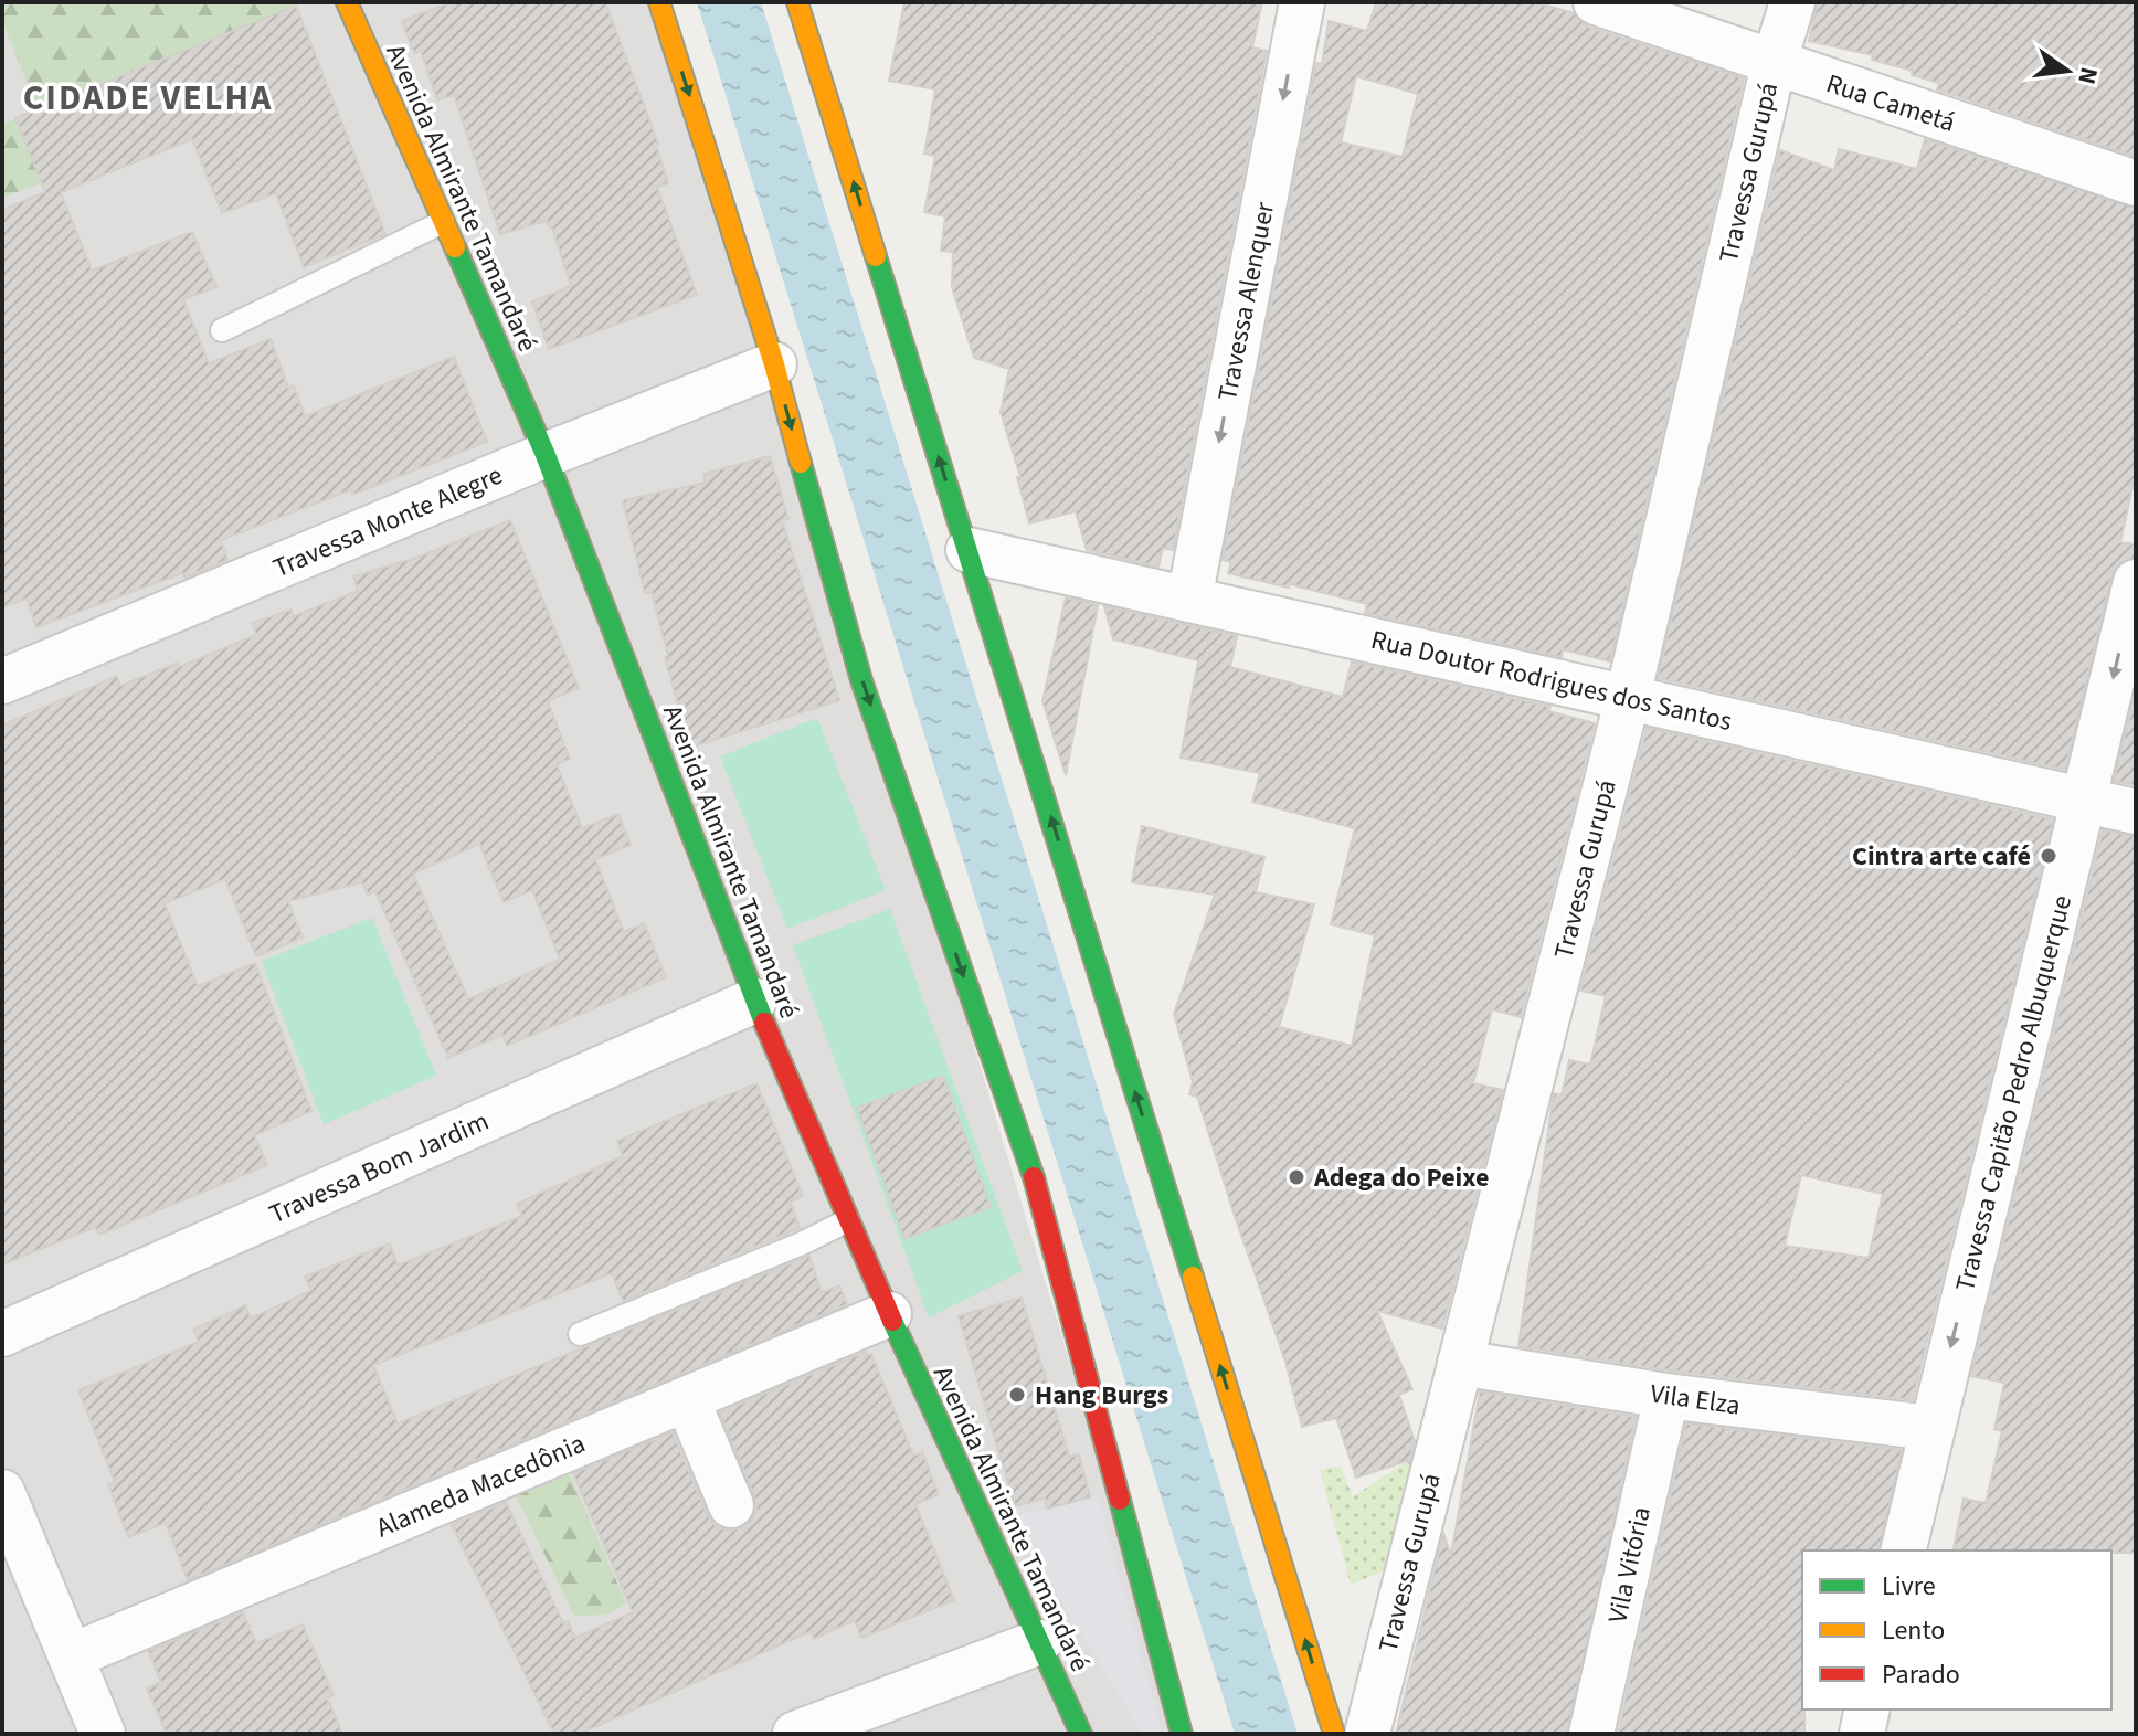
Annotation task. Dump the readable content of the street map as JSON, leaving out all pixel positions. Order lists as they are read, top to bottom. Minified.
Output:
{"streets":{"main road":["Avenida Almirante Tamandaré"],"street":["Rua Cametá","Travessa Gurupá","Travessa Alenquer","Travessa Monte Alegre","Rua Doutor Rodrigues dos Santos","Travessa Capitão Pedro Albuquerque","Travessa Bom Jardim","Vila Elza","Alameda Macedônia","Vila Vitória"]},"crossings":[["Rua Cametá","Travessa Gurupá"],["Travessa Gurupá","Rua Doutor Rodrigues dos Santos"],["Travessa Gurupá","Vila Elza"],["Avenida Almirante Tamandaré","Travessa Monte Alegre"],["Avenida Almirante Tamandaré","Travessa Bom Jardim"],["Avenida Almirante Tamandaré","Alameda Macedônia"],["Travessa Alenquer","Rua Doutor Rodrigues dos Santos"],["Rua Doutor Rodrigues dos Santos","Travessa Capitão Pedro Albuquerque"],["Travessa Capitão Pedro Albuquerque","Vila Elza"],["Vila Elza","Vila Vitória"]],"one_way":["Travessa Alenquer","Travessa Capitão Pedro Albuquerque"],"districts":["CIDADE VELHA"],"places":["Cintra arte café","Adega do Peixe","Hang Burgs"],"legend":["Livre","Lento","Parado"],"north":"right"}
